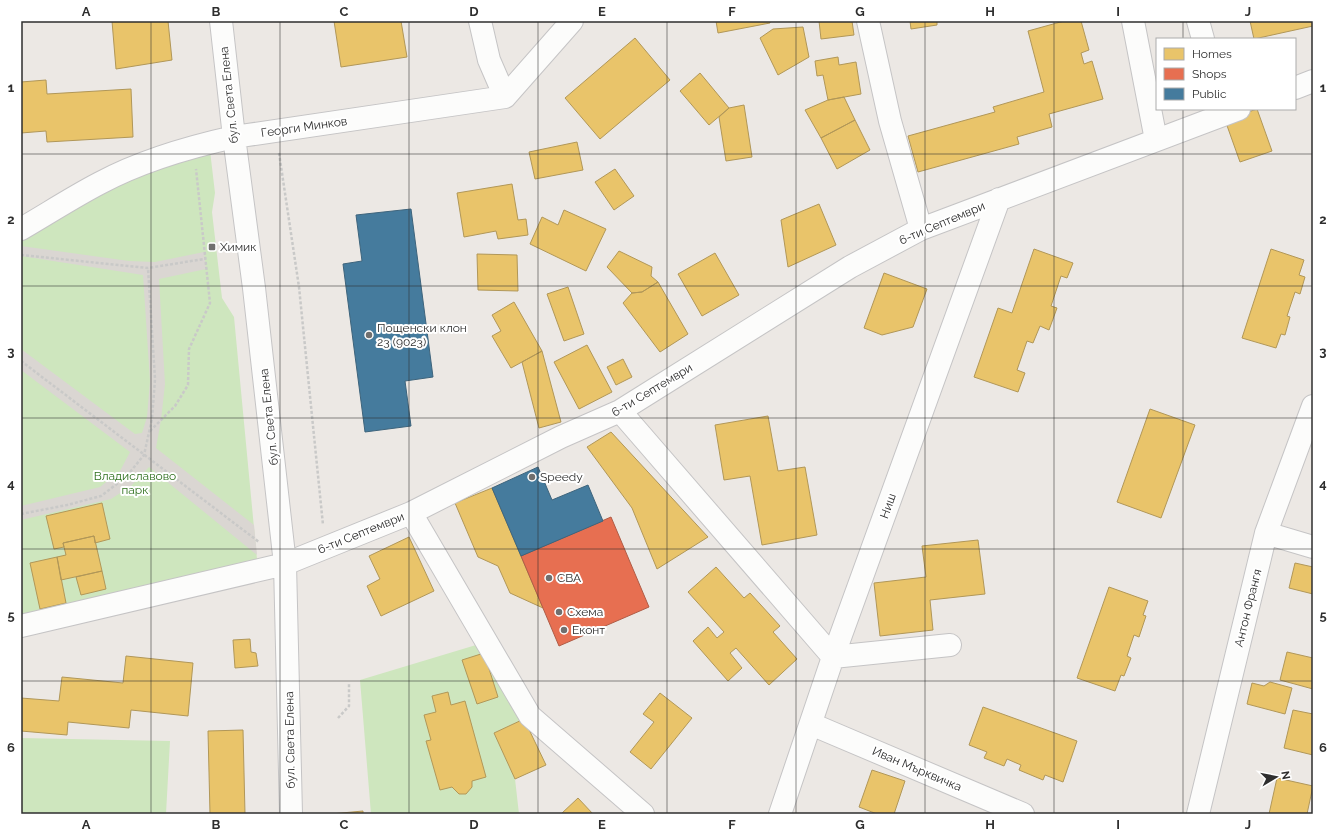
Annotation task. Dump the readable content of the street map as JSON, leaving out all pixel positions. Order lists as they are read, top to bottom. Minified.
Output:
{"streets":{"street":["бул. Света Елена","Георги Минков","6-ти Септември","Ниш","Антон Франгя","Иван Мърквичка"]},"crossings":[["бул. Света Елена","Георги Минков"],["бул. Света Елена","6-ти Септември"],["6-ти Септември","Ниш"],["Ниш","Иван Мърквичка"]],"parks":["Владиславово парк"],"places":{"transit":["Химик"],"other":["Пощенски клон 23 (9023)","Speedy","CBA","Схема","Еконт"]},"legend":["Homes","Shops","Public"],"north":"right","grid":{"columns":["A","B","C","D","E","F","G","H","I","J"],"rows":["1","2","3","4","5","6"]}}
